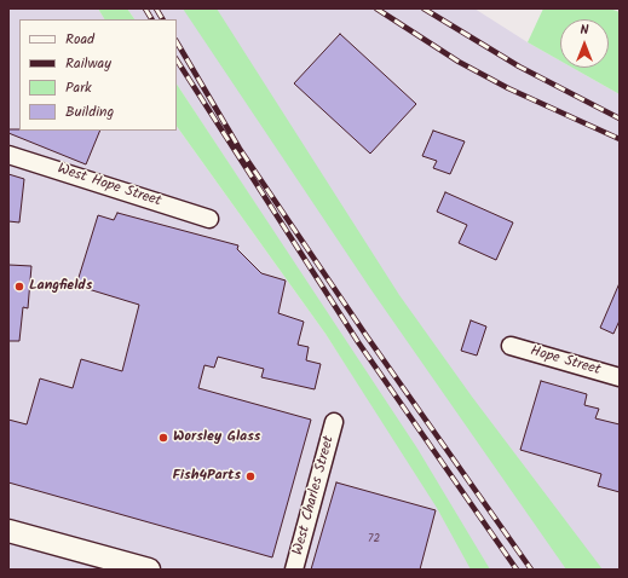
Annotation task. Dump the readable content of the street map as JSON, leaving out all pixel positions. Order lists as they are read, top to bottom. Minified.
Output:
{"streets":{"street":["West Hope Street","Hope Street","West Charles Street"]},"places":["Langfields","Worsley Glass","Fish4Parts"],"house_numbers":["72"],"legend":["Road","Railway","Park","Building"],"north":"top"}
